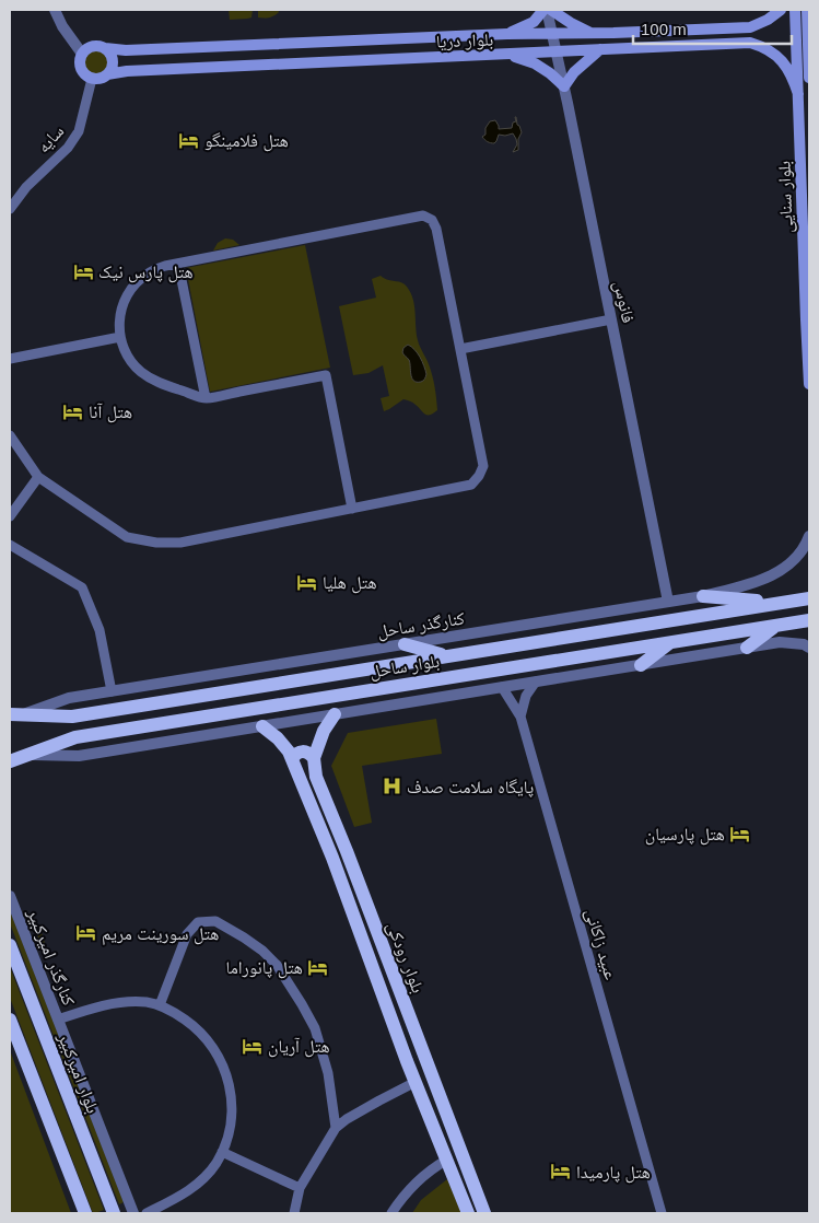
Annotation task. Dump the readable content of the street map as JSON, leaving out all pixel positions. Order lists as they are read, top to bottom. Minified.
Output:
{"streets":{"main road":["بلوار دریا","بلوار سنایی","بلوار ساحل","بلوار رودکی","بلوار امیرکبیر"],"street":["سایه","فانوس","کنارگذر ساحل","عبید زاکانی","کنارگذر امیرکبیر"]},"crossings":[["بلوار دریا","سایه"],["بلوار دریا","بلوار سنایی"],["بلوار دریا","فانوس"],["فانوس","کنارگذر ساحل"],["کنارگذر ساحل","بلوار ساحل"]],"places":{"hotel":["هتل فلامینگو","هتل پارس نیک","هتل آنا","هتل هلیا","هتل پارسیان","هتل سورینت مريم","هتل پانوراما","هتل آریان","هتل پارمیدا"],"hospital":["پایگاه سلامت صدف"]},"scale_bar":"100 m"}
